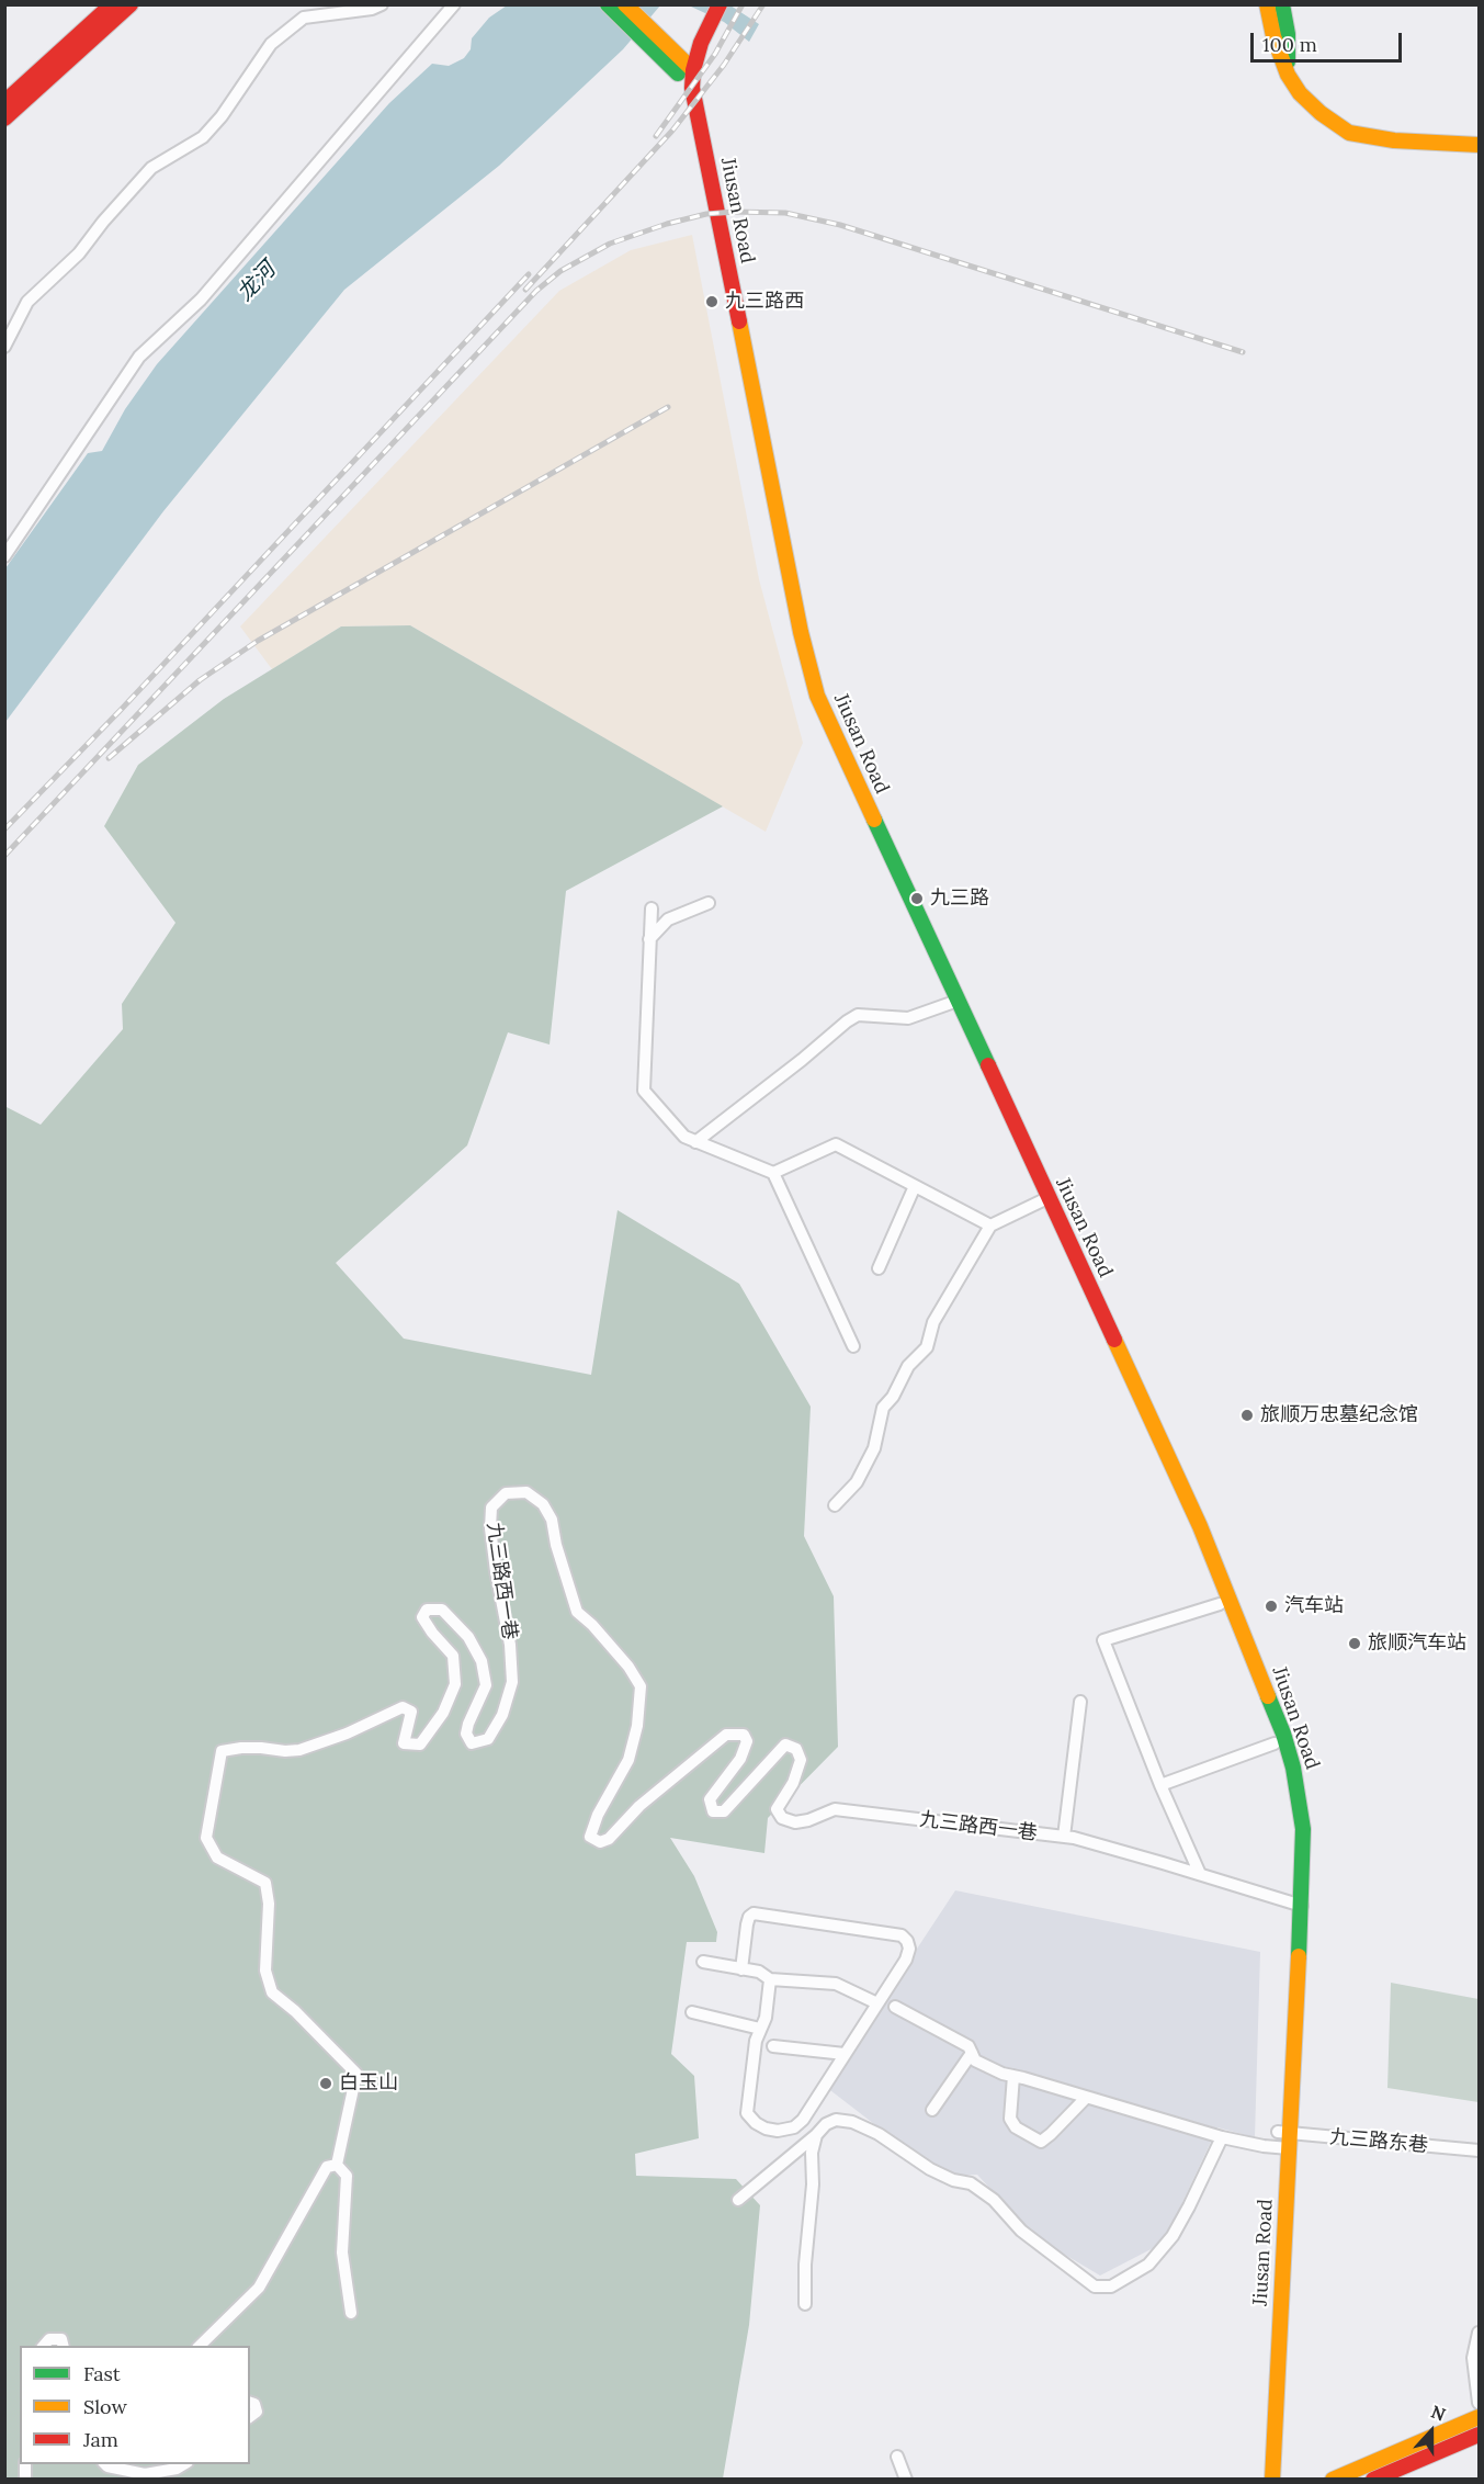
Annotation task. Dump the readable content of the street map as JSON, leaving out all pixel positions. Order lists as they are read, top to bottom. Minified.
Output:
{"streets":{"main road":["Jiusan Road"],"street":["九三路西一巷","九三路东巷"]},"crossings":[["Jiusan Road","九三路西一巷"],["Jiusan Road","九三路东巷"]],"water":["龙河"],"places":["九三路西","九三路","旅顺万忠墓纪念馆","汽车站","旅顺汽车站","白玉山"],"legend":["Fast","Slow","Jam"],"scale_bar":"100 m","north":"top"}
